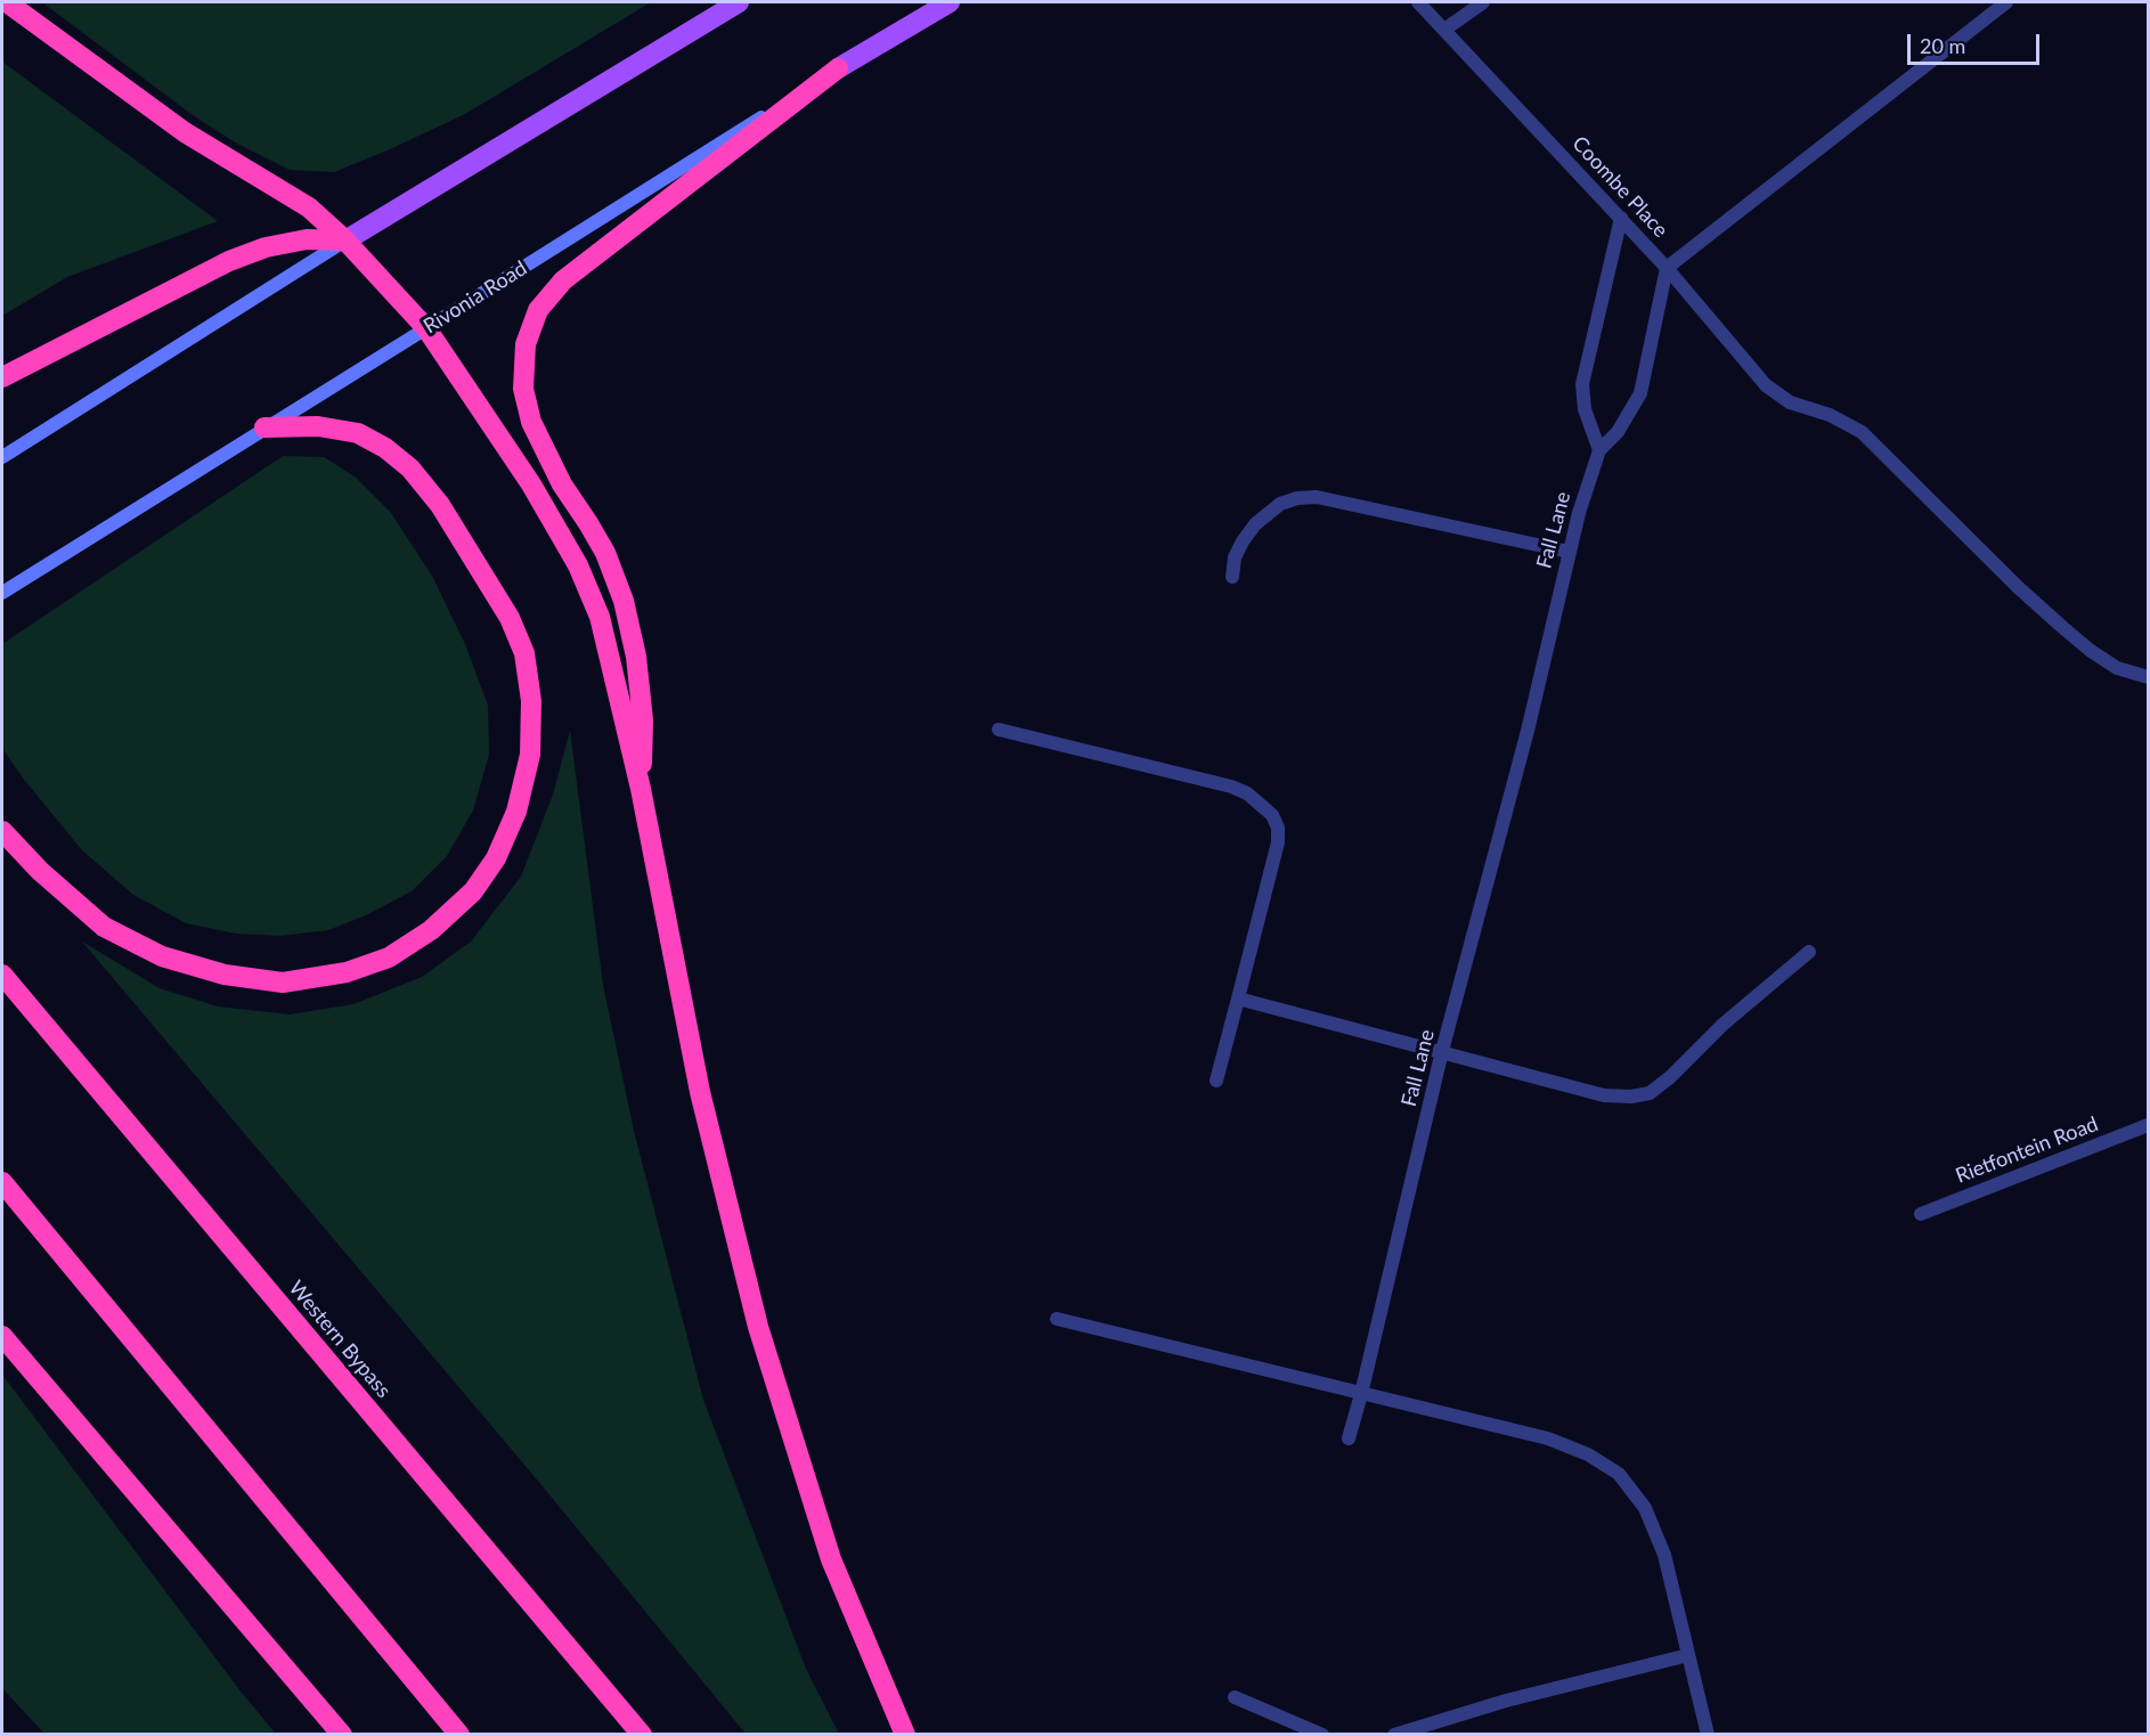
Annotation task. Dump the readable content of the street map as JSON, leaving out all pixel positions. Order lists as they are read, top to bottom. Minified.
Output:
{"streets":{"highway":["Western Bypass"],"main road":["Rivonia Road"],"street":["Coombe Place","Fall Lane","Rietfontein Road"]},"crossings":[["Coombe Place","Fall Lane"]],"scale_bar":"20 m"}
